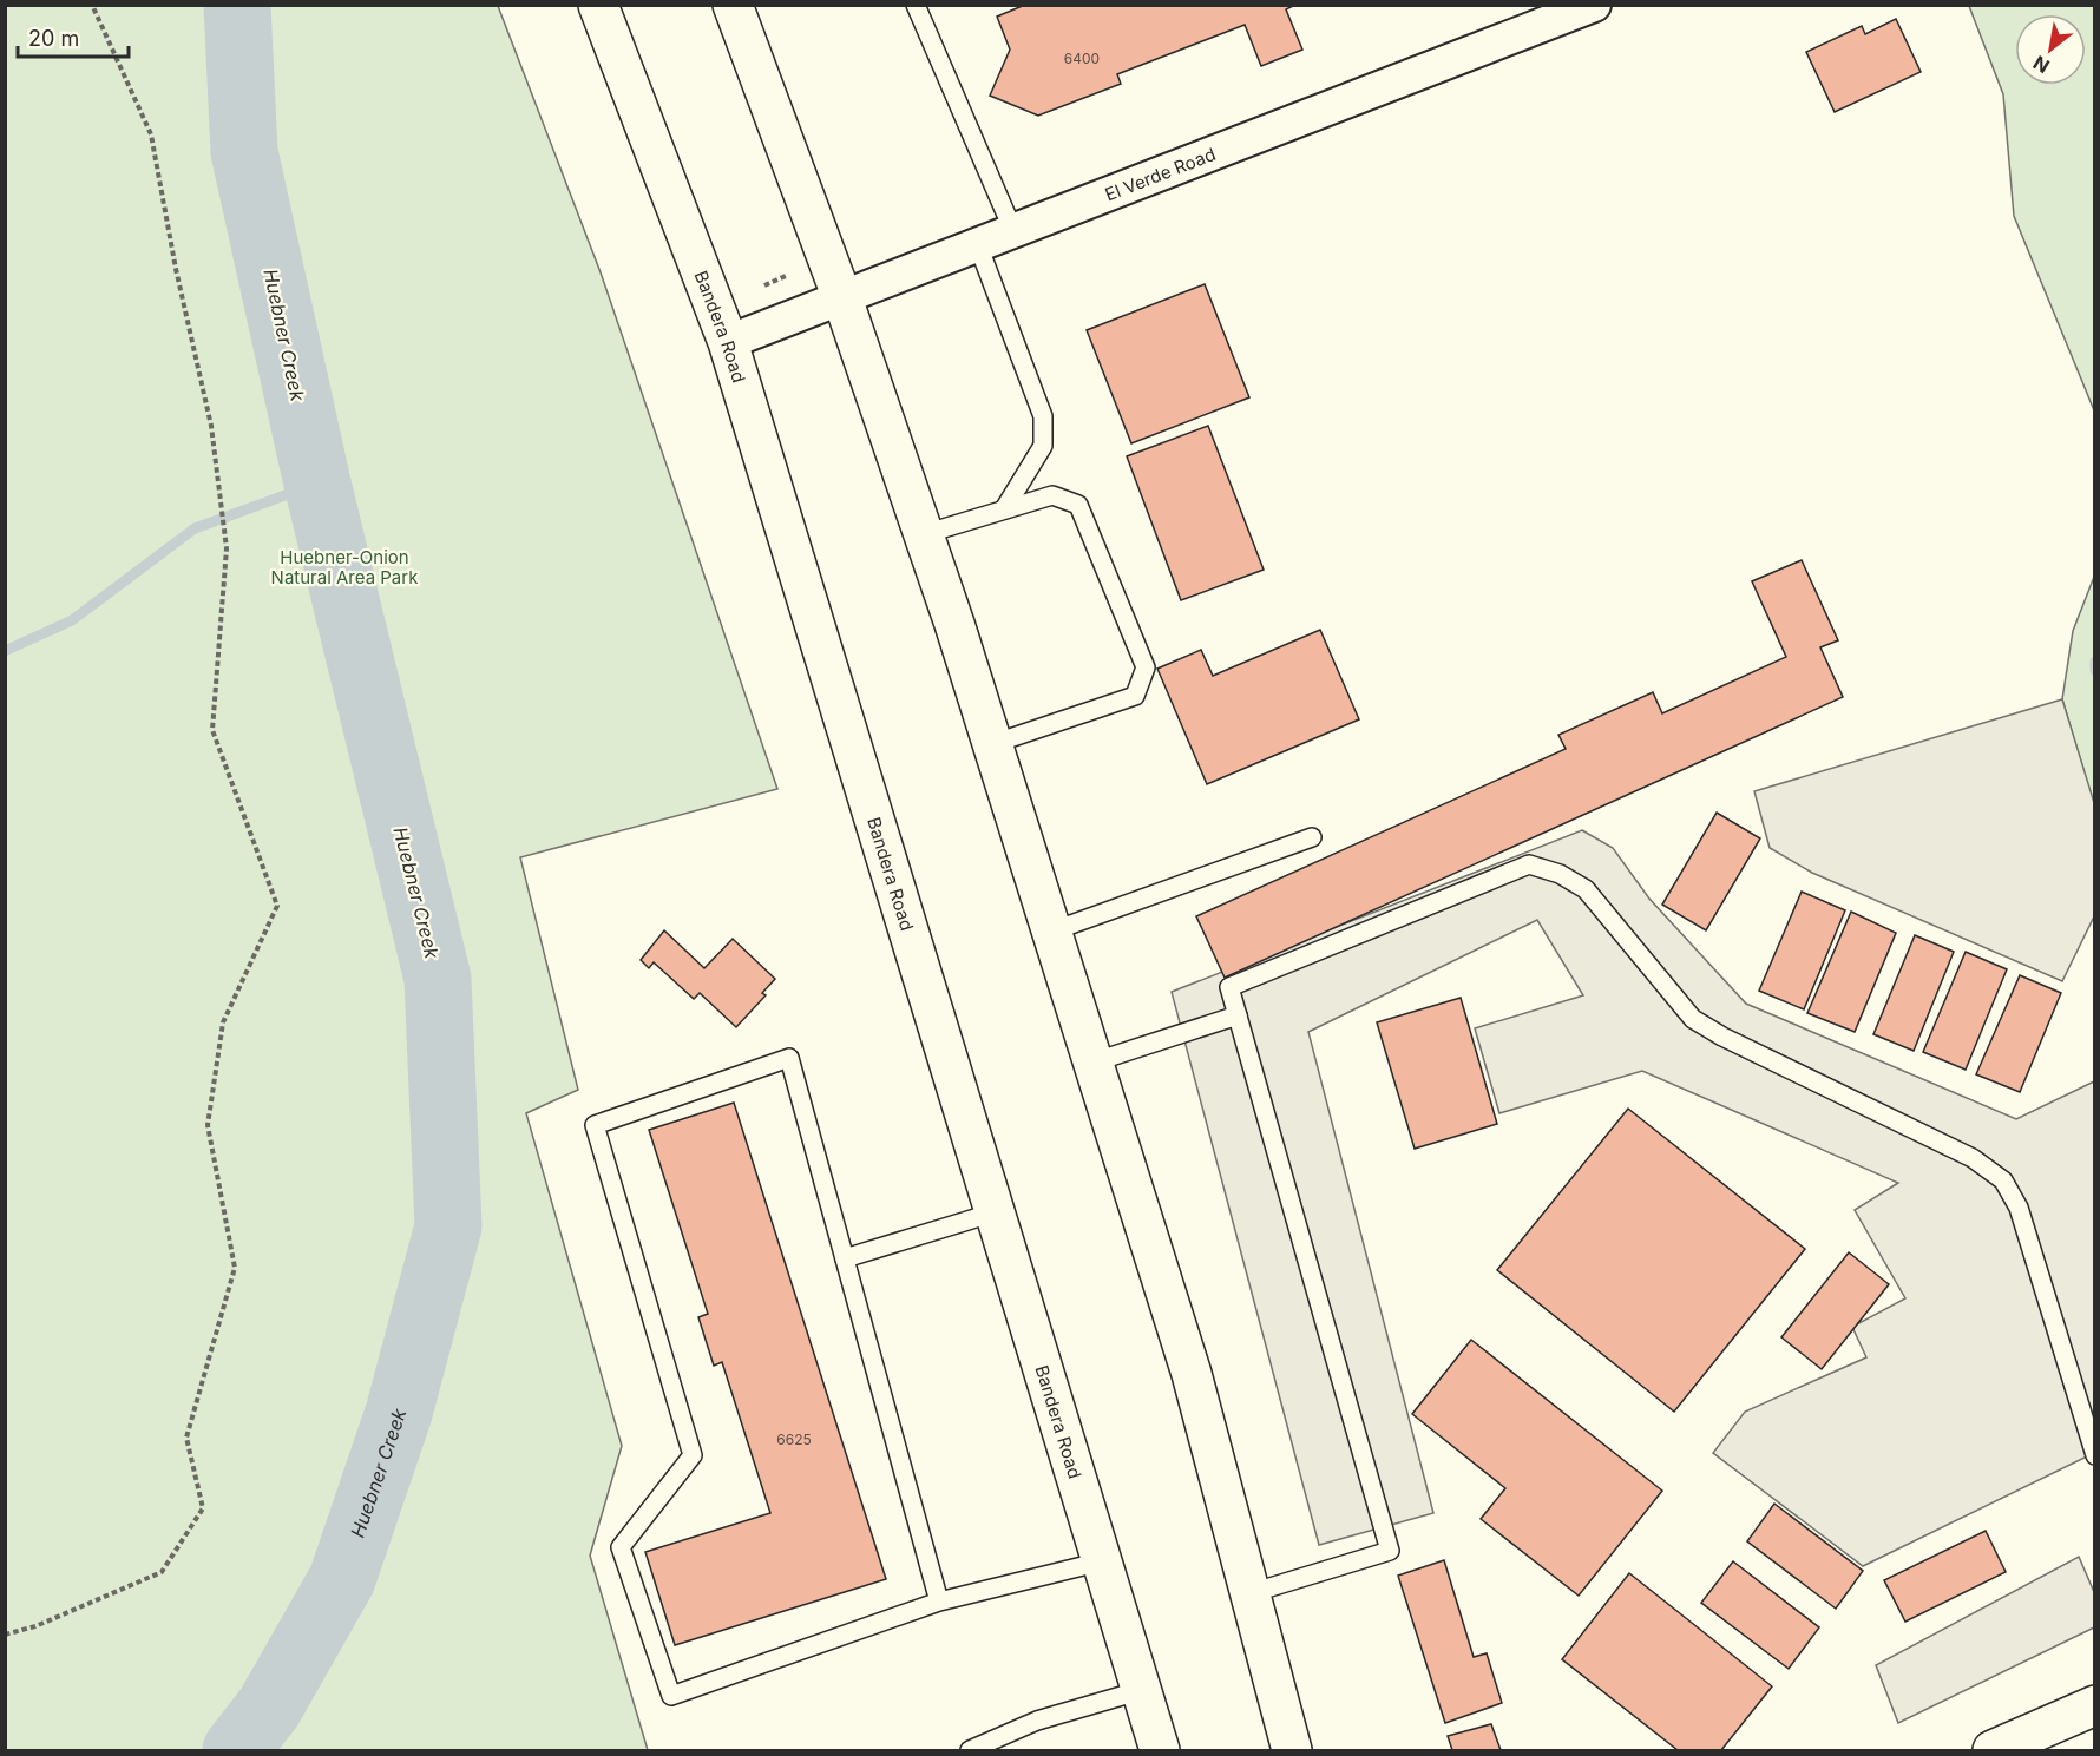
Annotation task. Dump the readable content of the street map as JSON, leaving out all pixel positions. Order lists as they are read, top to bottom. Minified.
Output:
{"streets":{"main road":["Bandera Road"],"street":["El Verde Road"]},"crossings":[["El Verde Road","Bandera Road"]],"water":["Huebner Creek"],"parks":["Huebner-Onion Natural Area Park"],"house_numbers":["6400","6625"],"scale_bar":"20 m","north":"bottom left"}
